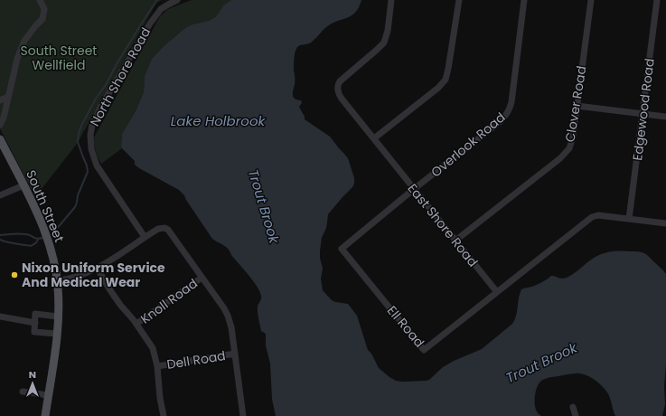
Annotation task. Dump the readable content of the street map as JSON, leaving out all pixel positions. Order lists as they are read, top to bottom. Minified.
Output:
{"streets":{"main road":["South Street"],"street":["North Shore Road","Clover Road","Edgewood Road","Overlook Road","East Shore Road","Knoll Road","Ell Road","Dell Road"]},"crossings":[["Clover Road","East Shore Road"],["Overlook Road","East Shore Road"],["Overlook Road","Ell Road"],["East Shore Road","Ell Road"]],"water":["Lake Holbrook","Trout Brook"],"parks":["South Street Wellfield"],"places":["Nixon Uniform Service And Medical Wear"],"north":"top"}
